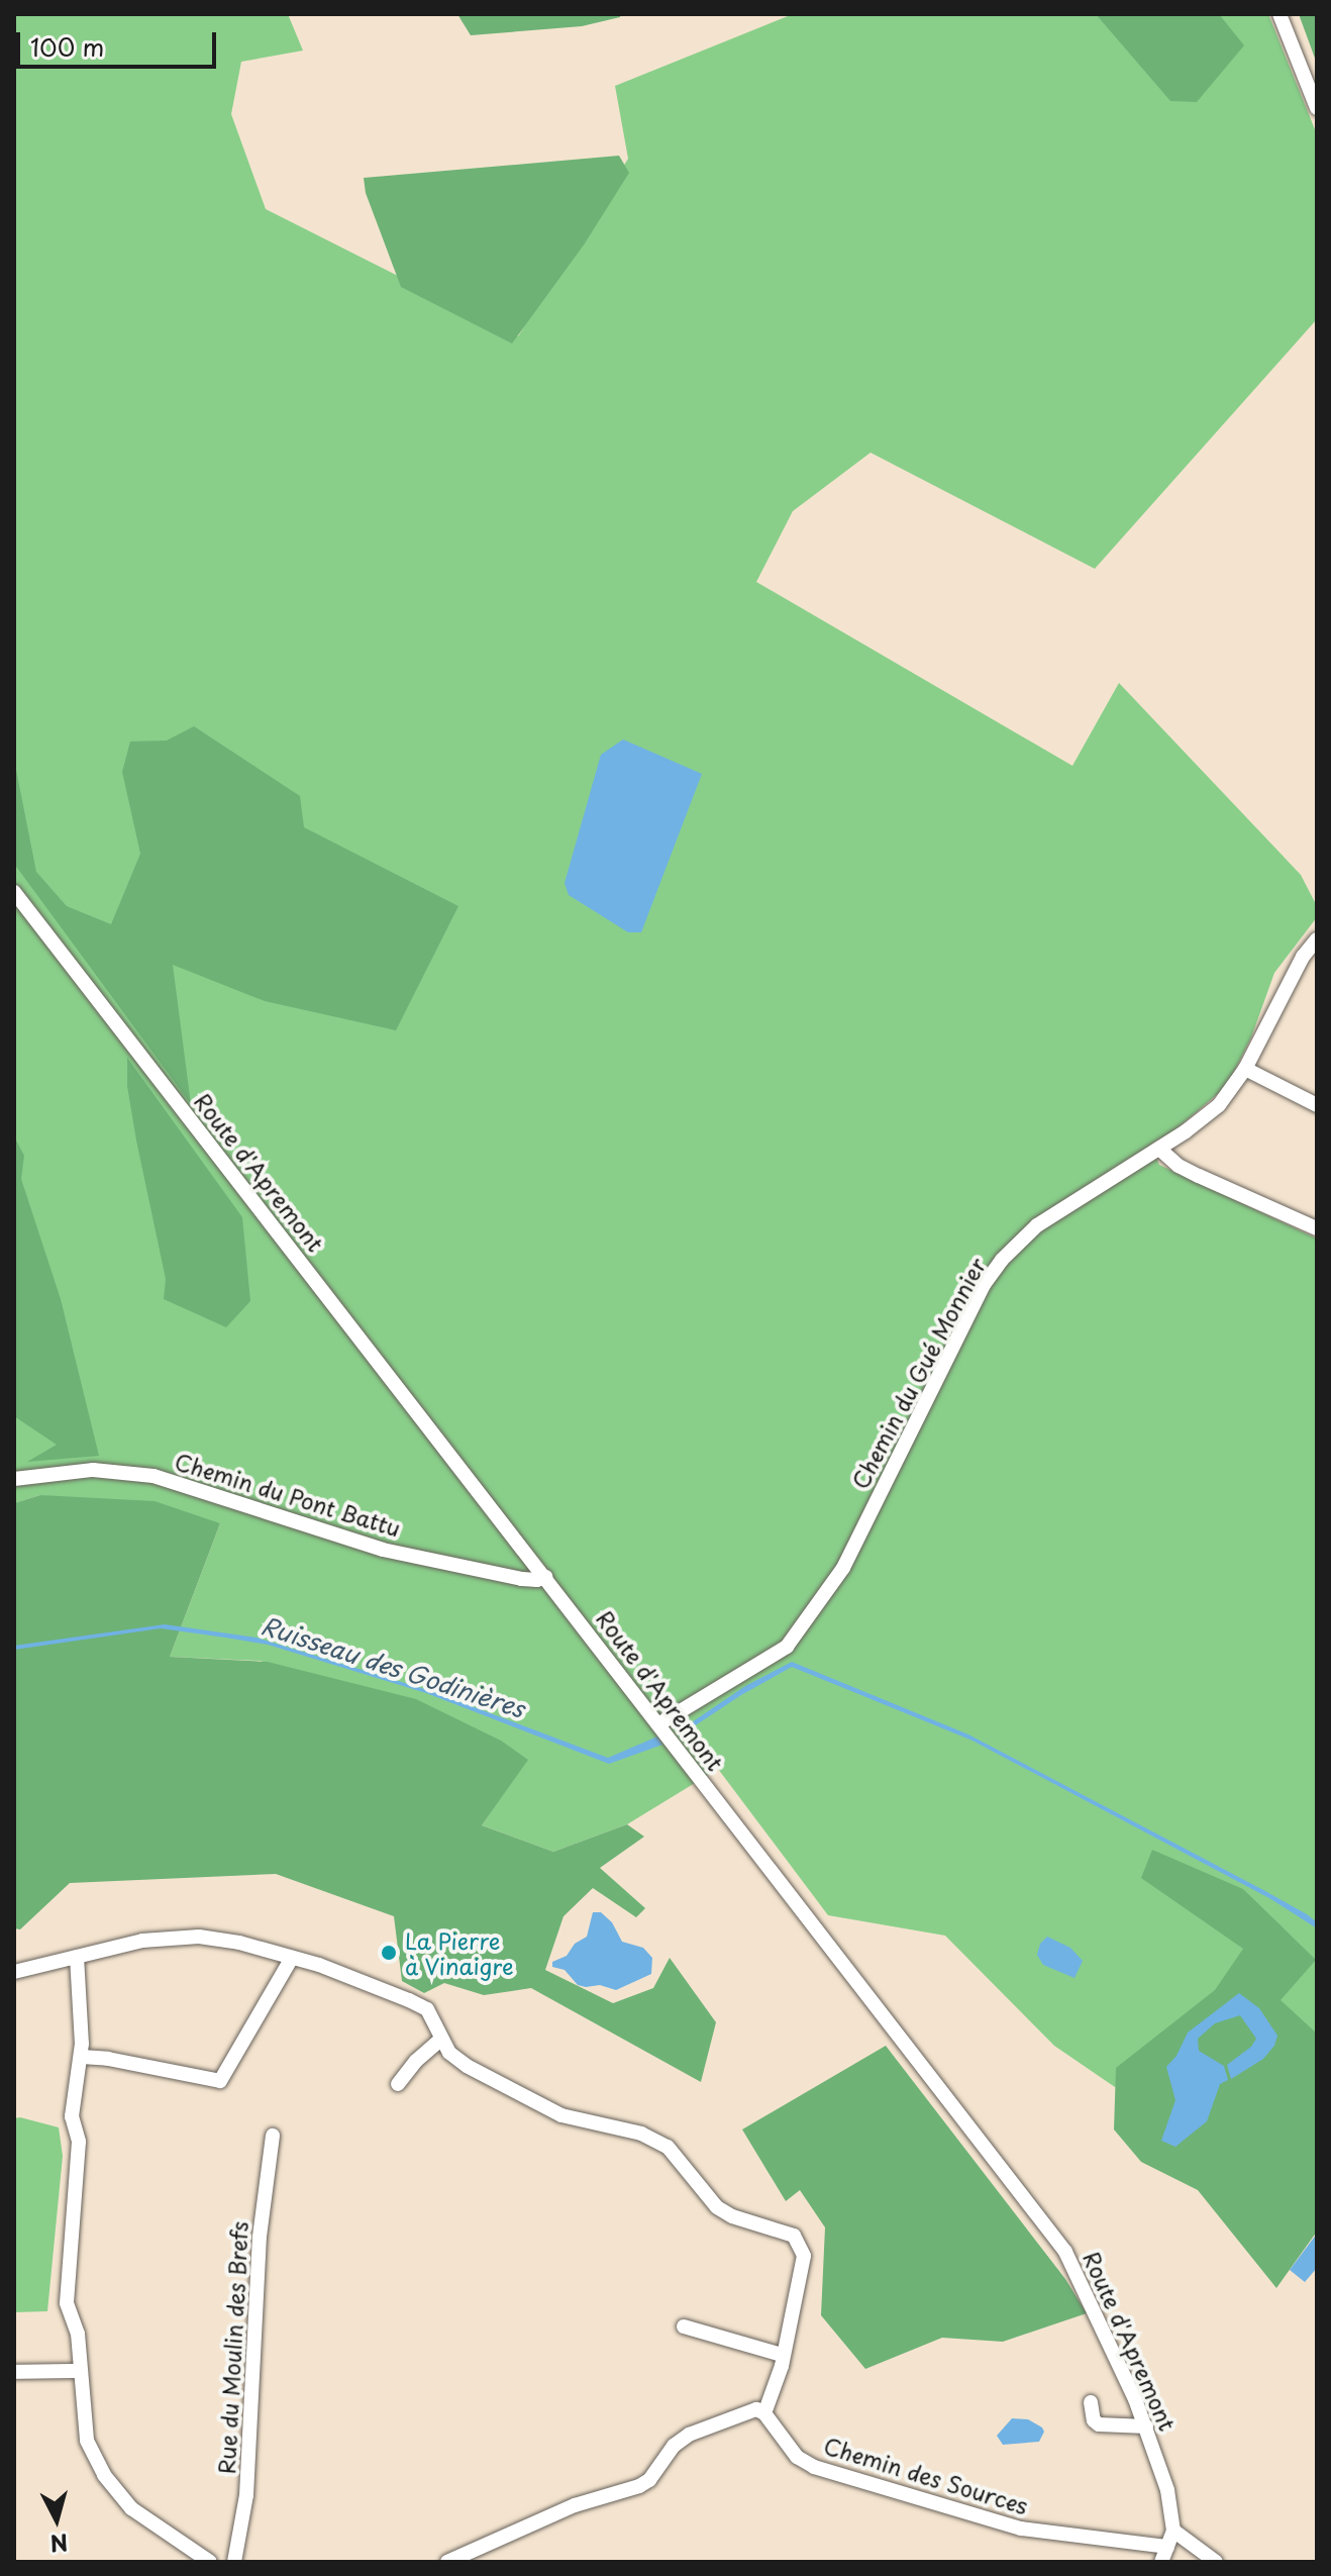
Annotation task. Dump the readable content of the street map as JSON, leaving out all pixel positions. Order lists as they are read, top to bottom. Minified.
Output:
{"streets":{"street":["Route d'Apremont","Chemin du Gué Monnier","Chemin du Pont Battu","Rue du Moulin des Brefs","Chemin des Sources"]},"crossings":[["Route d'Apremont","Chemin du Gué Monnier"],["Route d'Apremont","Chemin du Pont Battu"],["Route d'Apremont","Chemin des Sources"]],"water":["Ruisseau des Godinières"],"places":["La Pierre à Vinaigre"],"scale_bar":"100 m","north":"bottom"}
